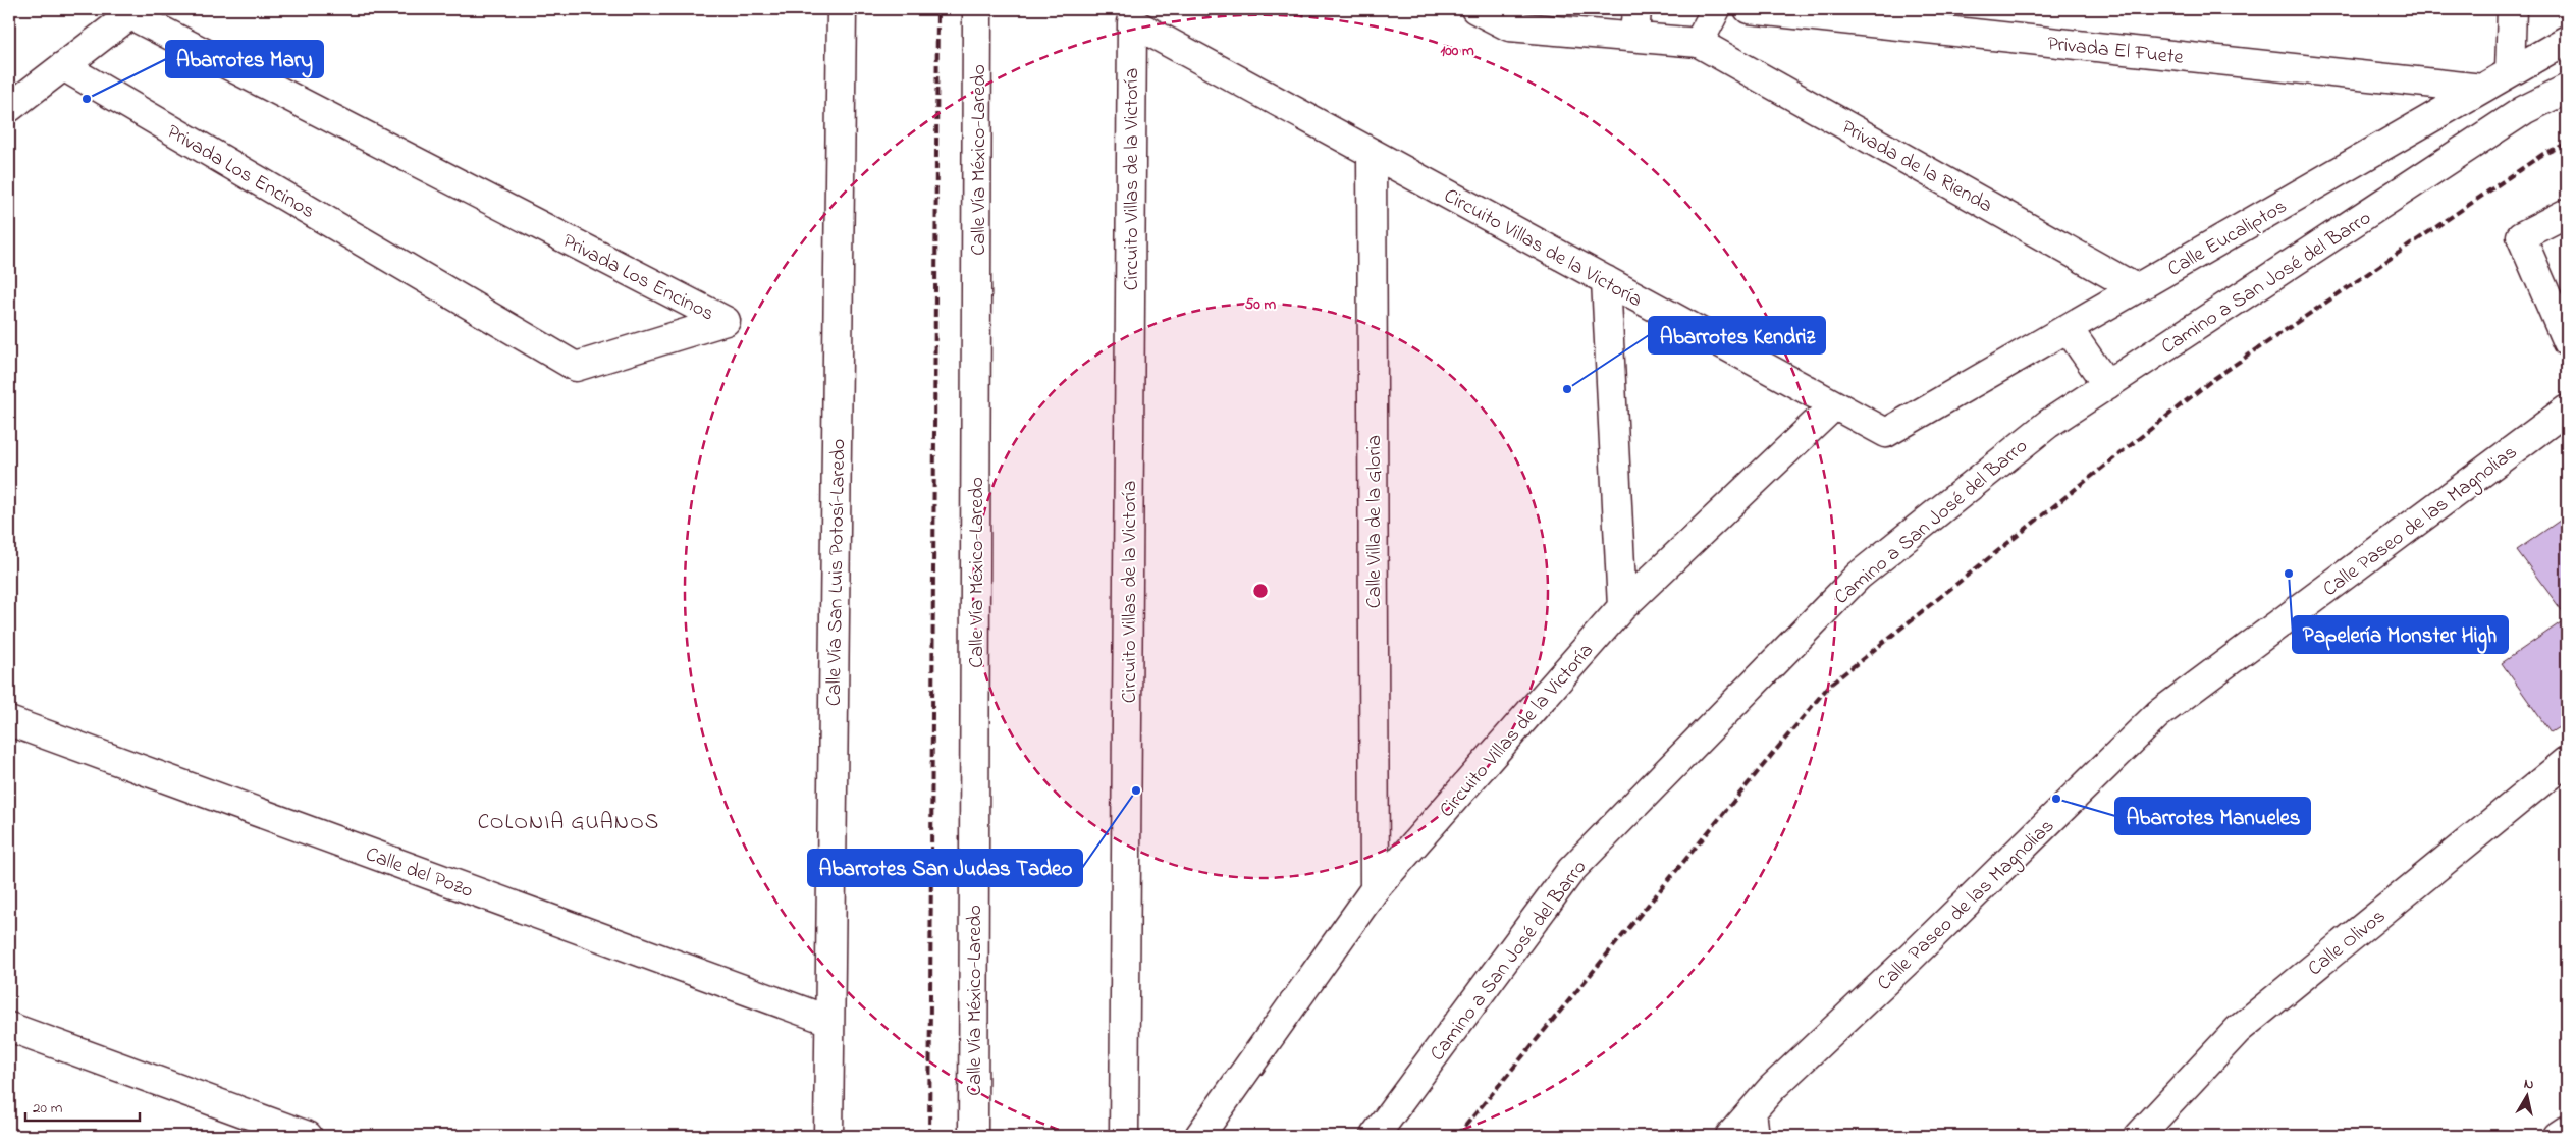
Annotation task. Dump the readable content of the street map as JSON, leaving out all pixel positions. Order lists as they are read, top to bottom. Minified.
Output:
{"streets":{"street":["Privada El Fuete","Calle Vía México-Laredo","Privada de la Rienda","Privada Los Encinos","Circuito Villas de la Victoría","Calle Eucaliptos","Camino a San José del Barro","Calle Paseo de las Magnolias","Calle Villa de la Gloria","Calle Vía San Luis Potosí-Laredo","Calle del Pozo","Calle Olivos"]},"crossings":[["Privada El Fuete","Calle Eucaliptos"],["Privada de la Rienda","Calle Eucaliptos"],["Circuito Villas de la Victoría","Calle Eucaliptos"],["Circuito Villas de la Victoría","Calle Villa de la Gloria"],["Calle Vía San Luis Potosí-Laredo","Calle del Pozo"]],"districts":["COLONIA GUANOS"],"places":["Abarrotes Mary","Abarrotes Kendriz","Papelería Monster High","Abarrotes San Judas Tadeo","Abarrotes Manueles"],"scale_bar":"20 m","north":"top","rings":["100 m","50 m"]}
